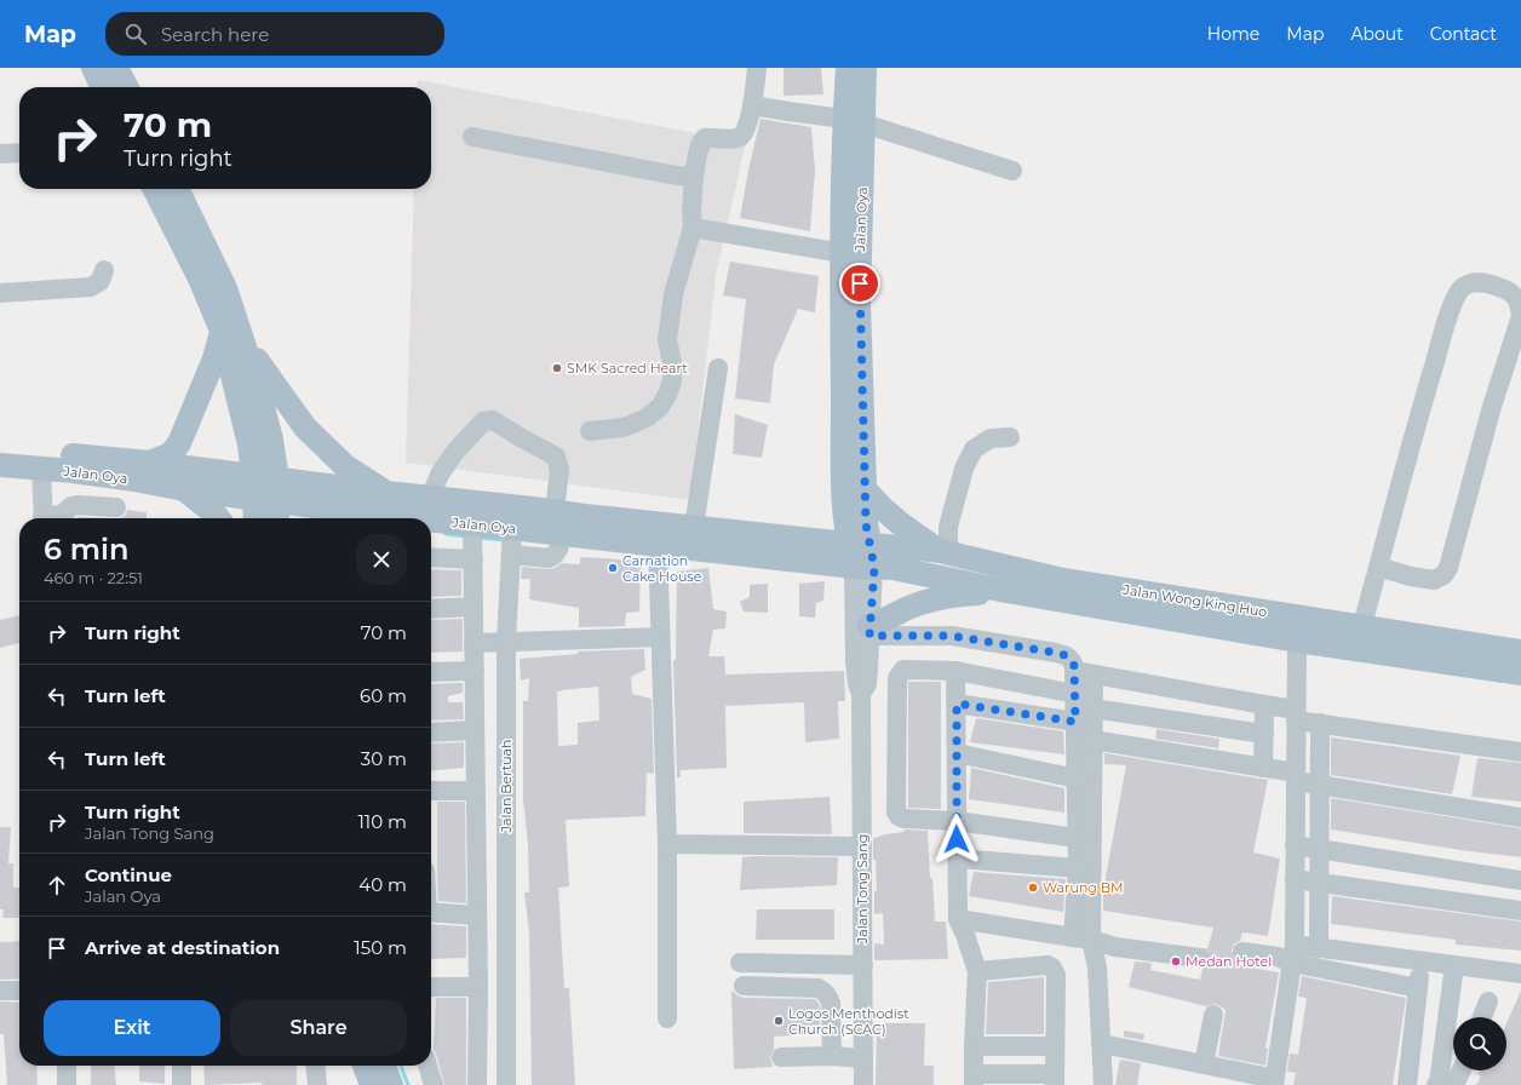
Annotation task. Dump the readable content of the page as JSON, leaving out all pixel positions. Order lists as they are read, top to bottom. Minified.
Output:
{"streets":{"main road":["Jalan Oya","Jalan Wong King Huo"],"street":["Jalan Bertuah","Jalan Tong Sang"]},"crossings":[["Jalan Oya","Jalan Wong King Huo"],["Jalan Oya","Jalan Bertuah"],["Jalan Oya","Jalan Tong Sang"],["Jalan Wong King Huo","Jalan Tong Sang"]],"places":["SMK Sacred Heart","Carnation Cake House","Warung BM","Medan Hotel","Logos Menthodist Church (SCAC)"],"page":{"header":"Map","search":"Search here","nav":["Home","Map","About","Contact"],"turn":["70 m","Turn right"],"heading":["6 min","460 m · 22:51"],"list":[{"name":"Turn right","value":"70 m"},{"name":"Turn left","value":"60 m"},{"name":"Turn left","value":"30 m"},{"name":"Turn right","note":"Jalan Tong Sang","value":"110 m"},{"name":"Continue","note":"Jalan Oya","value":"40 m"},{"name":"Arrive at destination","value":"150 m"}],"buttons":["Exit","Share"]}}
